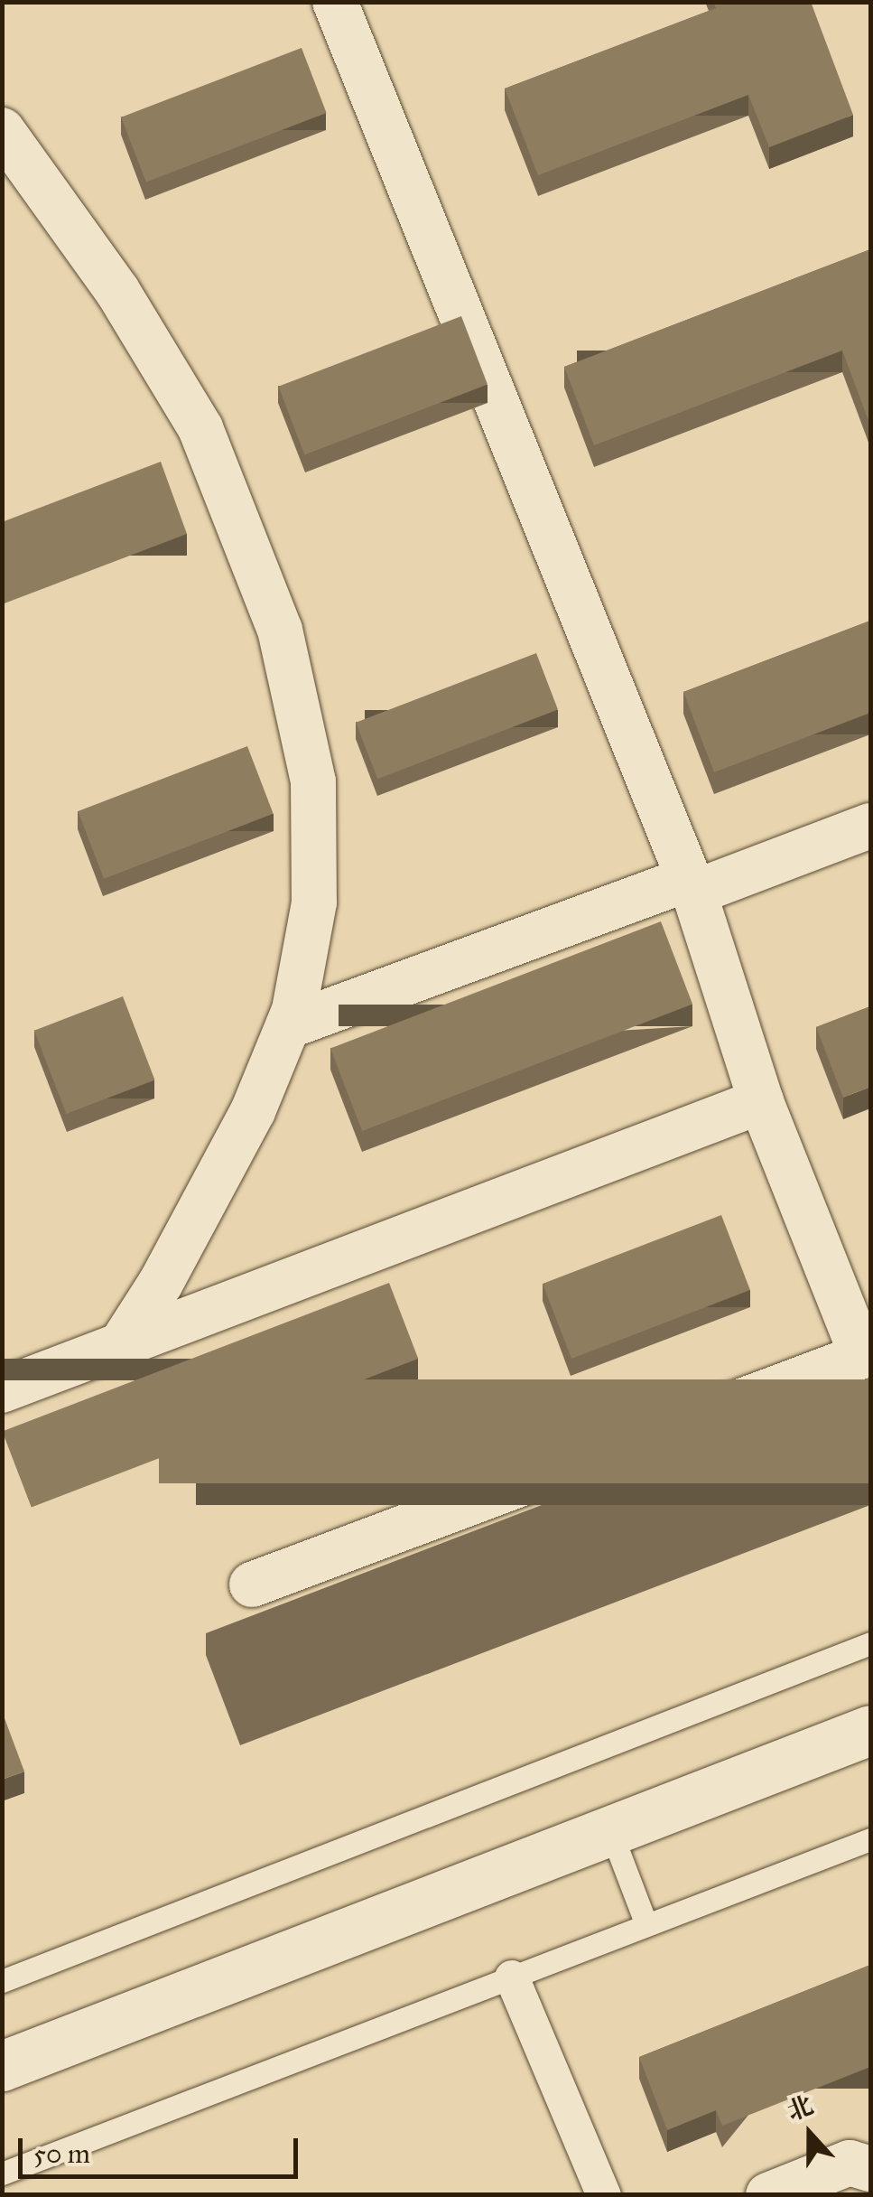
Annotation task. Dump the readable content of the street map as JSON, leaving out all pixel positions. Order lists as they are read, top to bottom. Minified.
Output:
{"scale_bar":"50 m","north":"top"}
